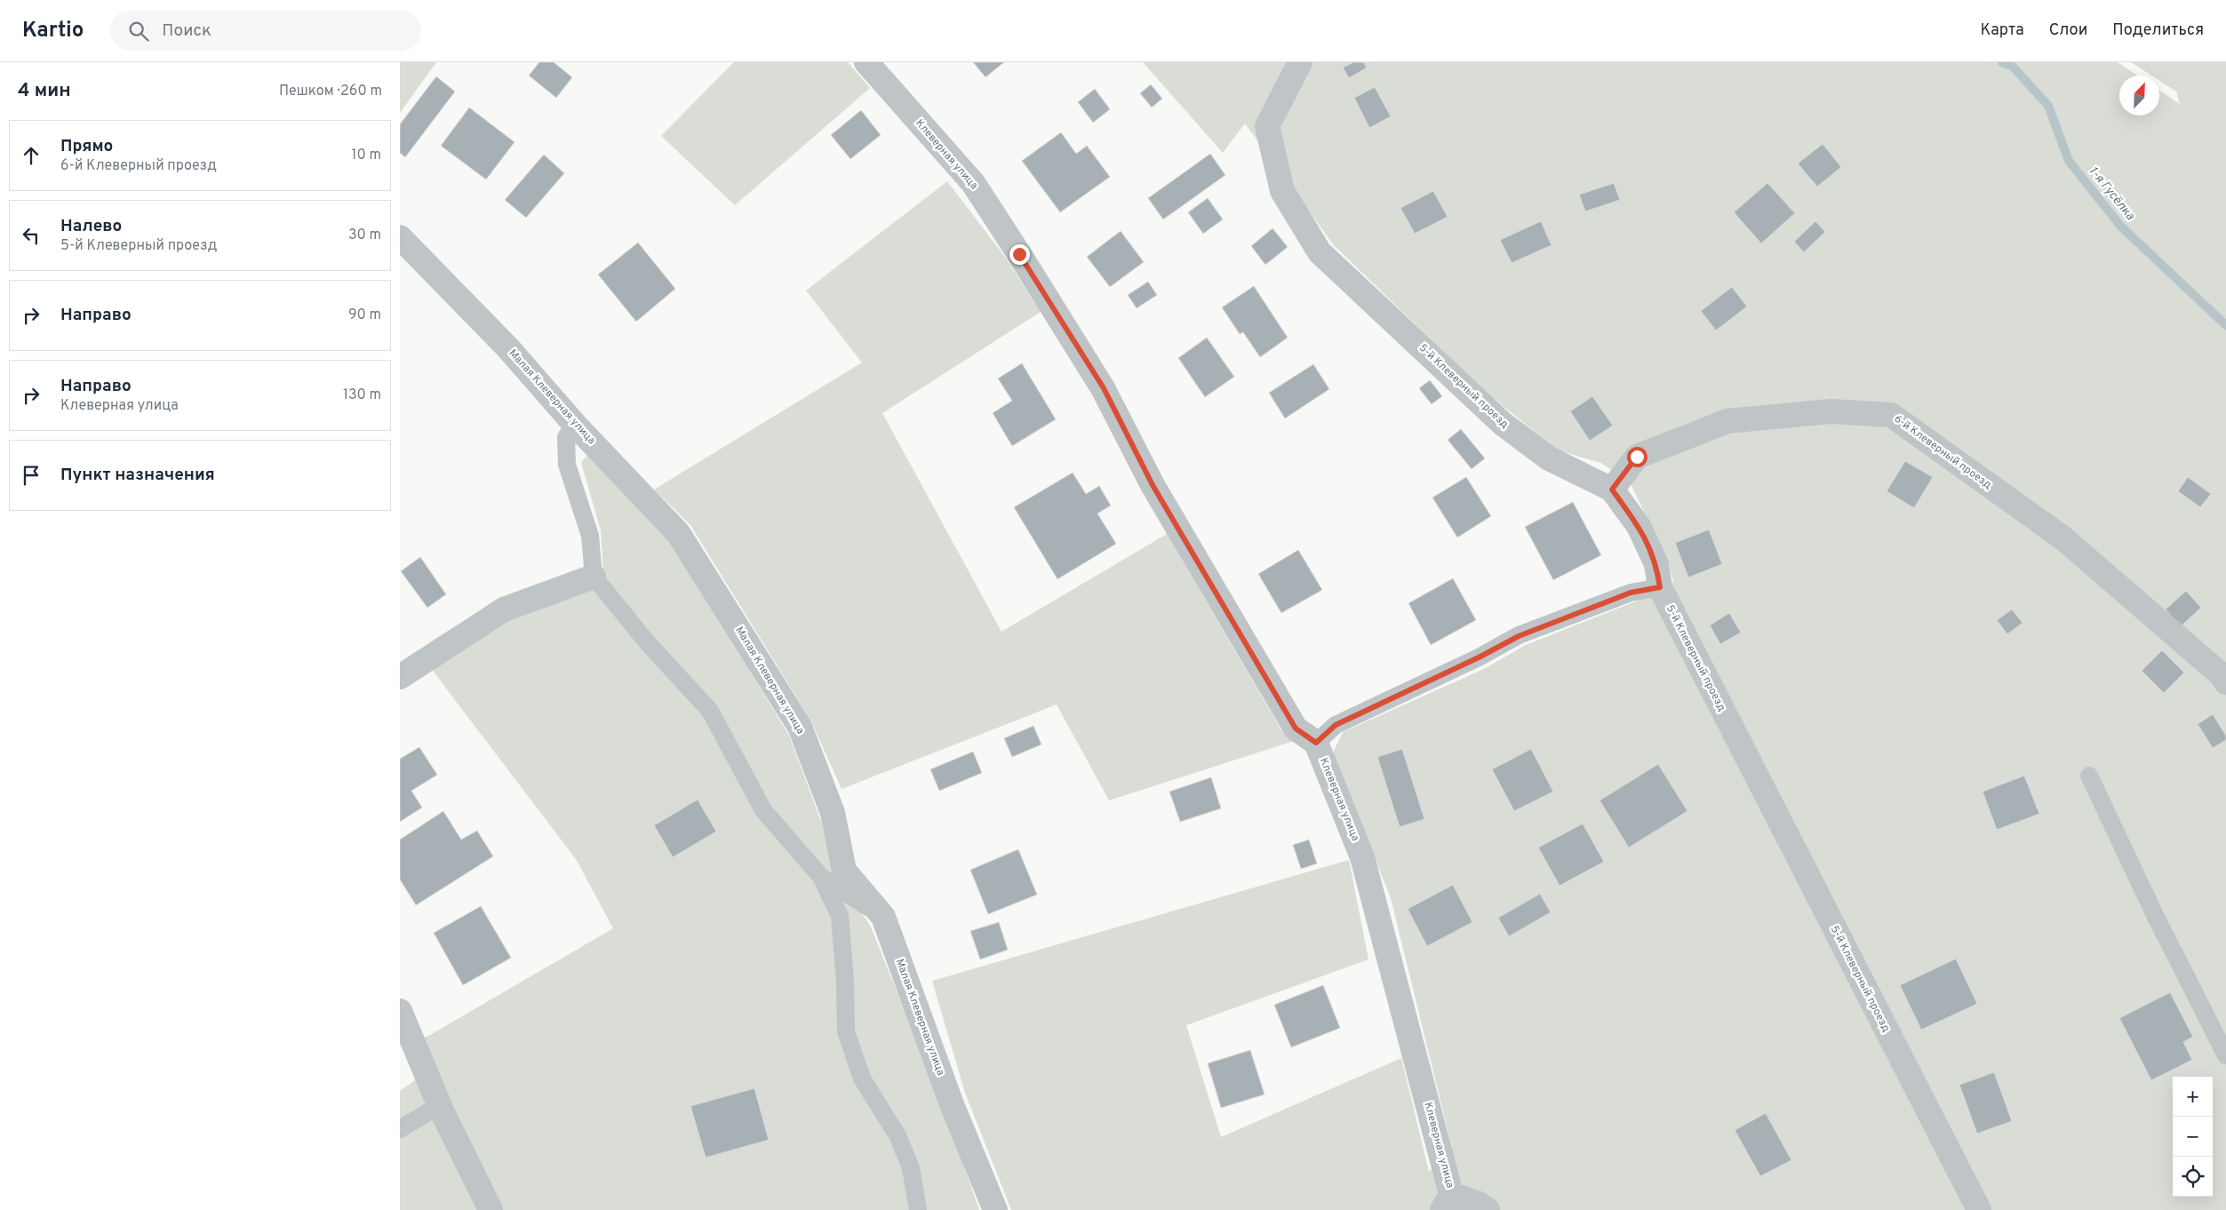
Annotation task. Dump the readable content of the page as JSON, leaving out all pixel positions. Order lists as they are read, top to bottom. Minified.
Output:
{"streets":{"street":["Клеверная улица","5-й Клеверный проезд","Малая Клеверная улица","6-й Клеверный проезд"]},"crossings":[["5-й Клеверный проезд","6-й Клеверный проезд"]],"water":["1-я Гусёлка"],"north":"top right","page":{"header":"Kartio","search":"Поиск","nav":["Карта","Слои","Поделиться"],"heading":["4 мин","Пешком · 260 m"],"list":[["Прямо","6-й Клеверный проезд","10 m"],["Налево","5-й Клеверный проезд","30 m"],["Направо","90 m"],["Направо","Клеверная улица","130 m"],"Пункт назначения"],"map_buttons":["+","−"]}}
